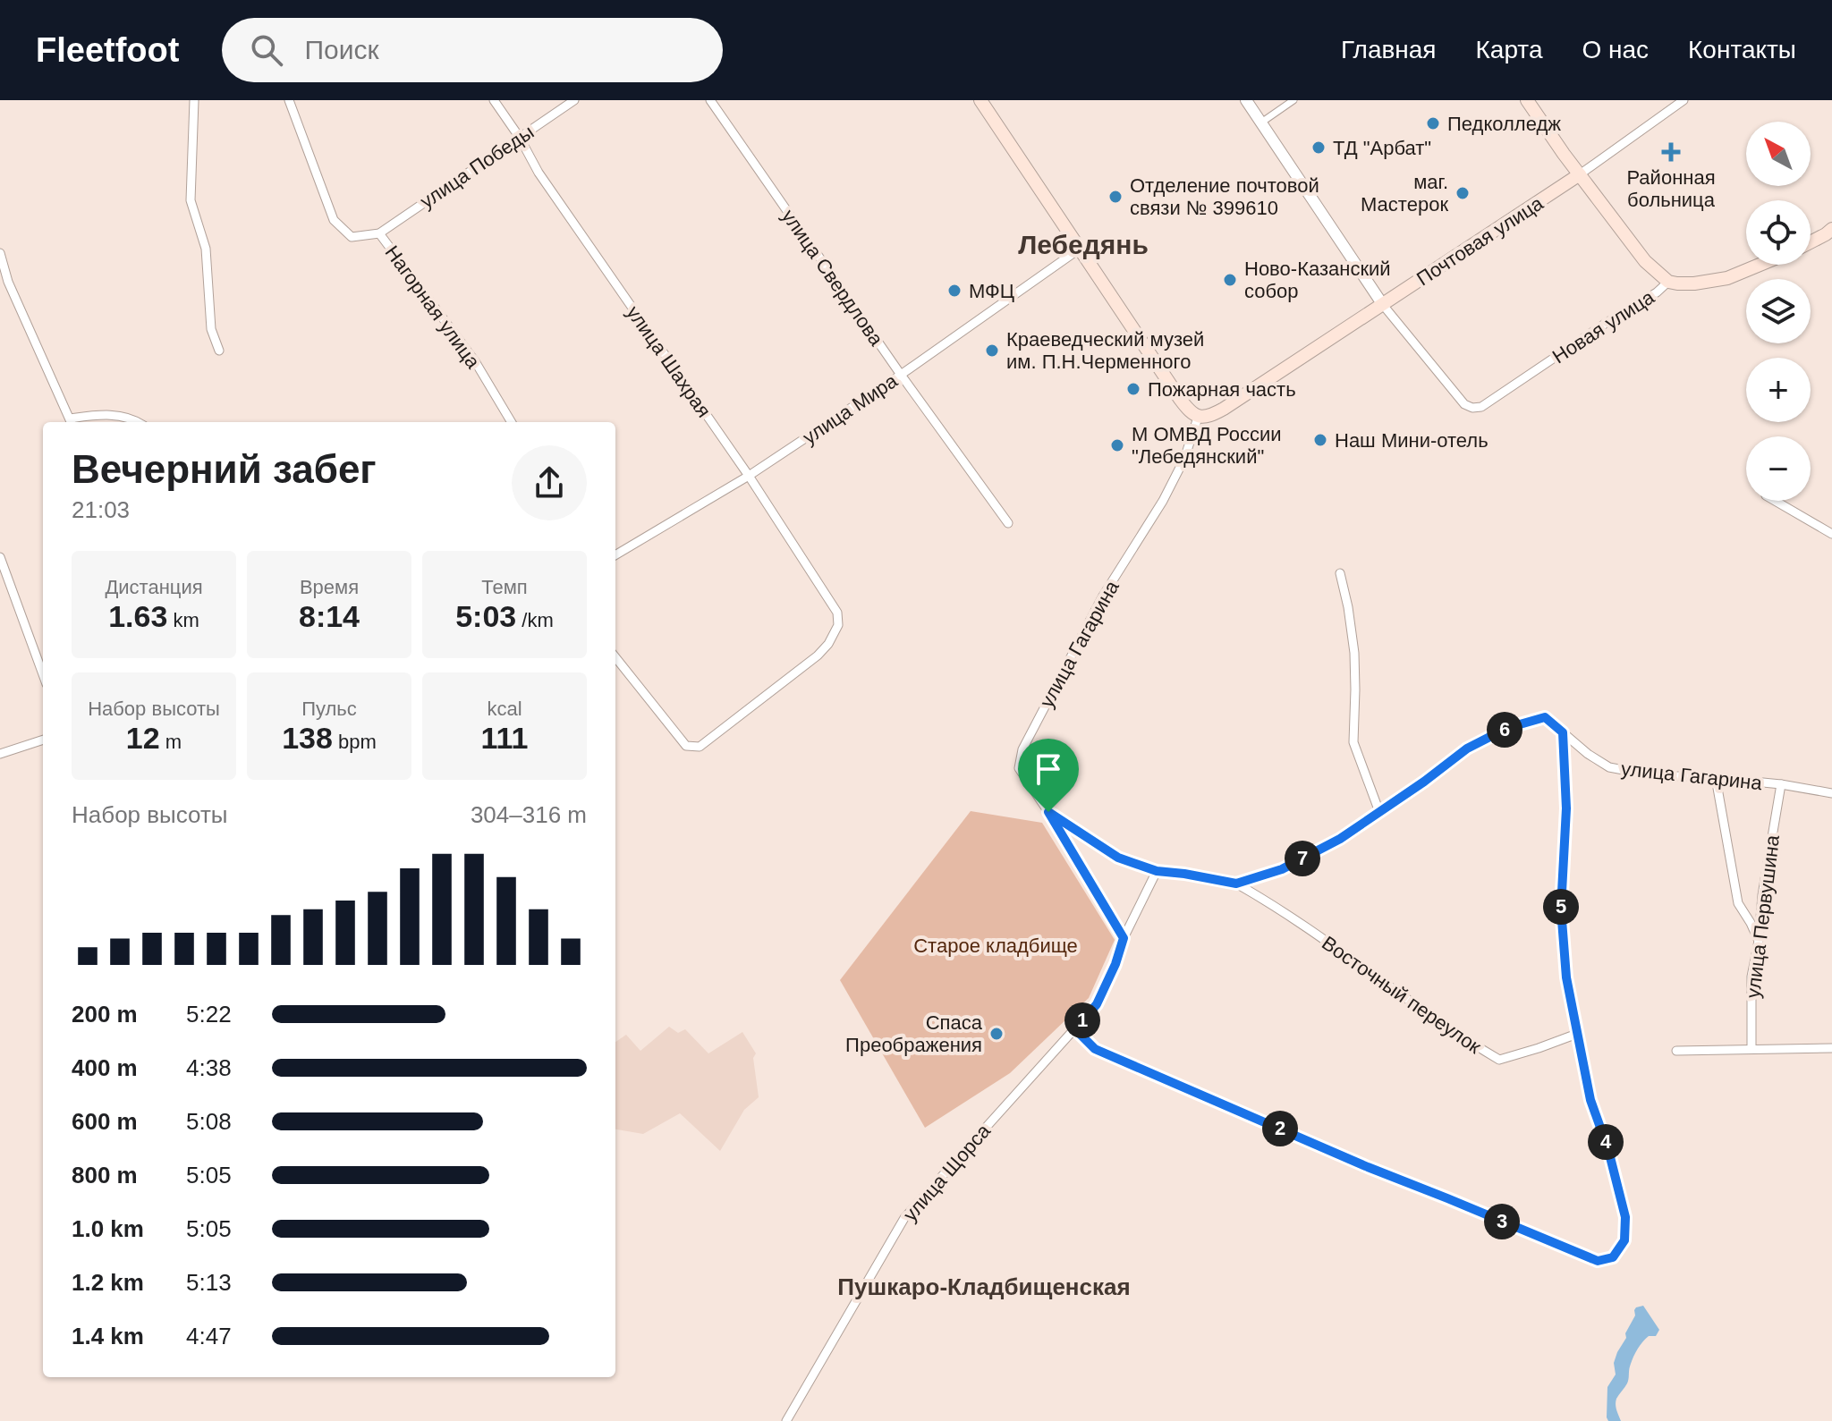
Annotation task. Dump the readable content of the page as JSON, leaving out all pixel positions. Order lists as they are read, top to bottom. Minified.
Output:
{"streets":{"main road":["Почтовая улица","Новая улица"],"street":["улица Победы","улица Свердлова","Нагорная улица","улица Шахрая","улица Мира","улица Гагарина","улица Первушина","Восточный переулок","улица Щорса"]},"crossings":[["улица Победы","Нагорная улица"],["улица Победы","улица Шахрая"],["Почтовая улица","Новая улица"],["Почтовая улица","улица Гагарина"],["улица Свердлова","улица Мира"],["улица Шахрая","улица Мира"],["улица Гагарина","улица Первушина"],["улица Гагарина","Восточный переулок"],["улица Гагарина","улица Щорса"]],"districts":["Лебедянь","Пушкаро-Кладбищенская"],"parks":["Старое кладбище"],"places":{"other":["Педколледж","ТД \"Арбат\"","маг. Мастерок","Отделение почтовой связи № 399610","Ново-Казанский собор","МФЦ","Краеведческий музей им. П.Н.Черменного","Пожарная часть","Наш Мини-отель","М ОМВД России \"Лебедянский\"","Спаса Преображения"],"health":["Районная больница"]},"north":"top left","page":{"header":"Fleetfoot","search":"Поиск","nav":["Главная","Карта","О нас","Контакты"],"map_buttons":["+","−"],"heading":["Вечерний забег","21:03"],"stats":[["Дистанция","1.63 km"],["Время","8:14"],["Темп","5:03 /km"],["Набор высоты","12 m"],["Пульс","138 bpm"],["kcal","111"]],"pins":["6","7","5","1","2","4","3"],"chart":["Набор высоты","304–316 m"],"list":[{"name":"200 m","note":"5:22"},{"name":"400 m","note":"4:38"},{"name":"600 m","note":"5:08"},{"name":"800 m","note":"5:05"},{"name":"1.0 km","note":"5:05"},{"name":"1.2 km","note":"5:13"},{"name":"1.4 km","note":"4:47"}]}}
